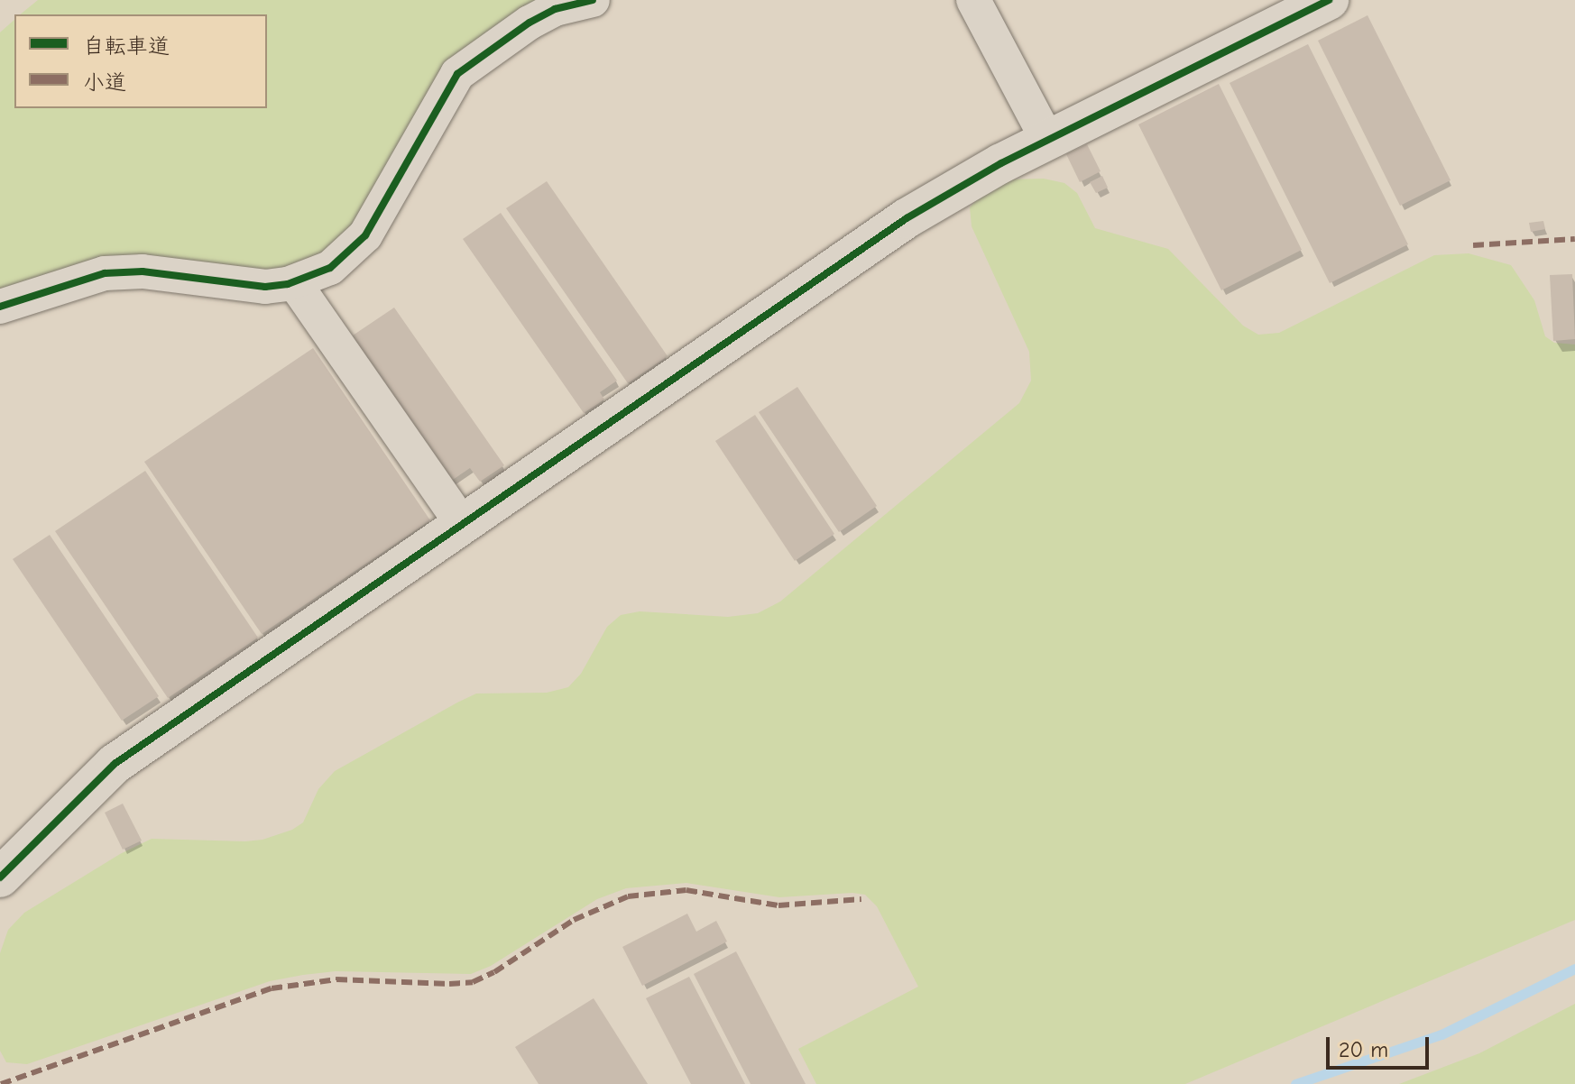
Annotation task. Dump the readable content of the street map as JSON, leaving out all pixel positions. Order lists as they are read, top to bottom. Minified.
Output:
{"legend":["自転車道","小道"],"scale_bar":"20 m"}
